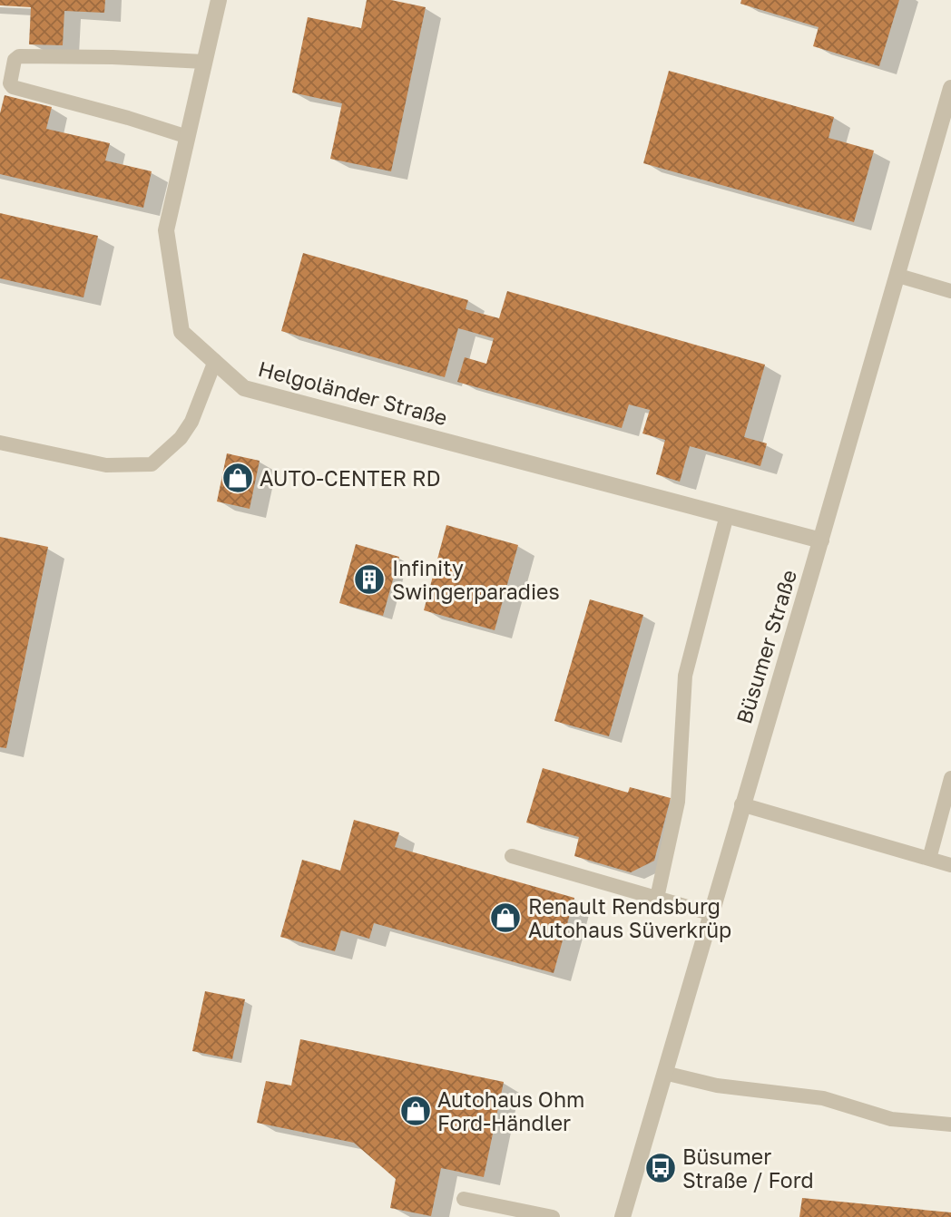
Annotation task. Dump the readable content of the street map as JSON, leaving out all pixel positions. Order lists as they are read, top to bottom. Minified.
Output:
{"streets":{"street":["Helgoländer Straße","Büsumer Straße"]},"crossings":[["Helgoländer Straße","Büsumer Straße"]],"places":{"shop":["AUTO-CENTER RD","Renault Rendsburg Autohaus Süverkrüp","Autohaus Ohm Ford-Händler"],"building":["Infinity Swingerparadies"],"bus stop":["Büsumer Straße / Ford"]}}
